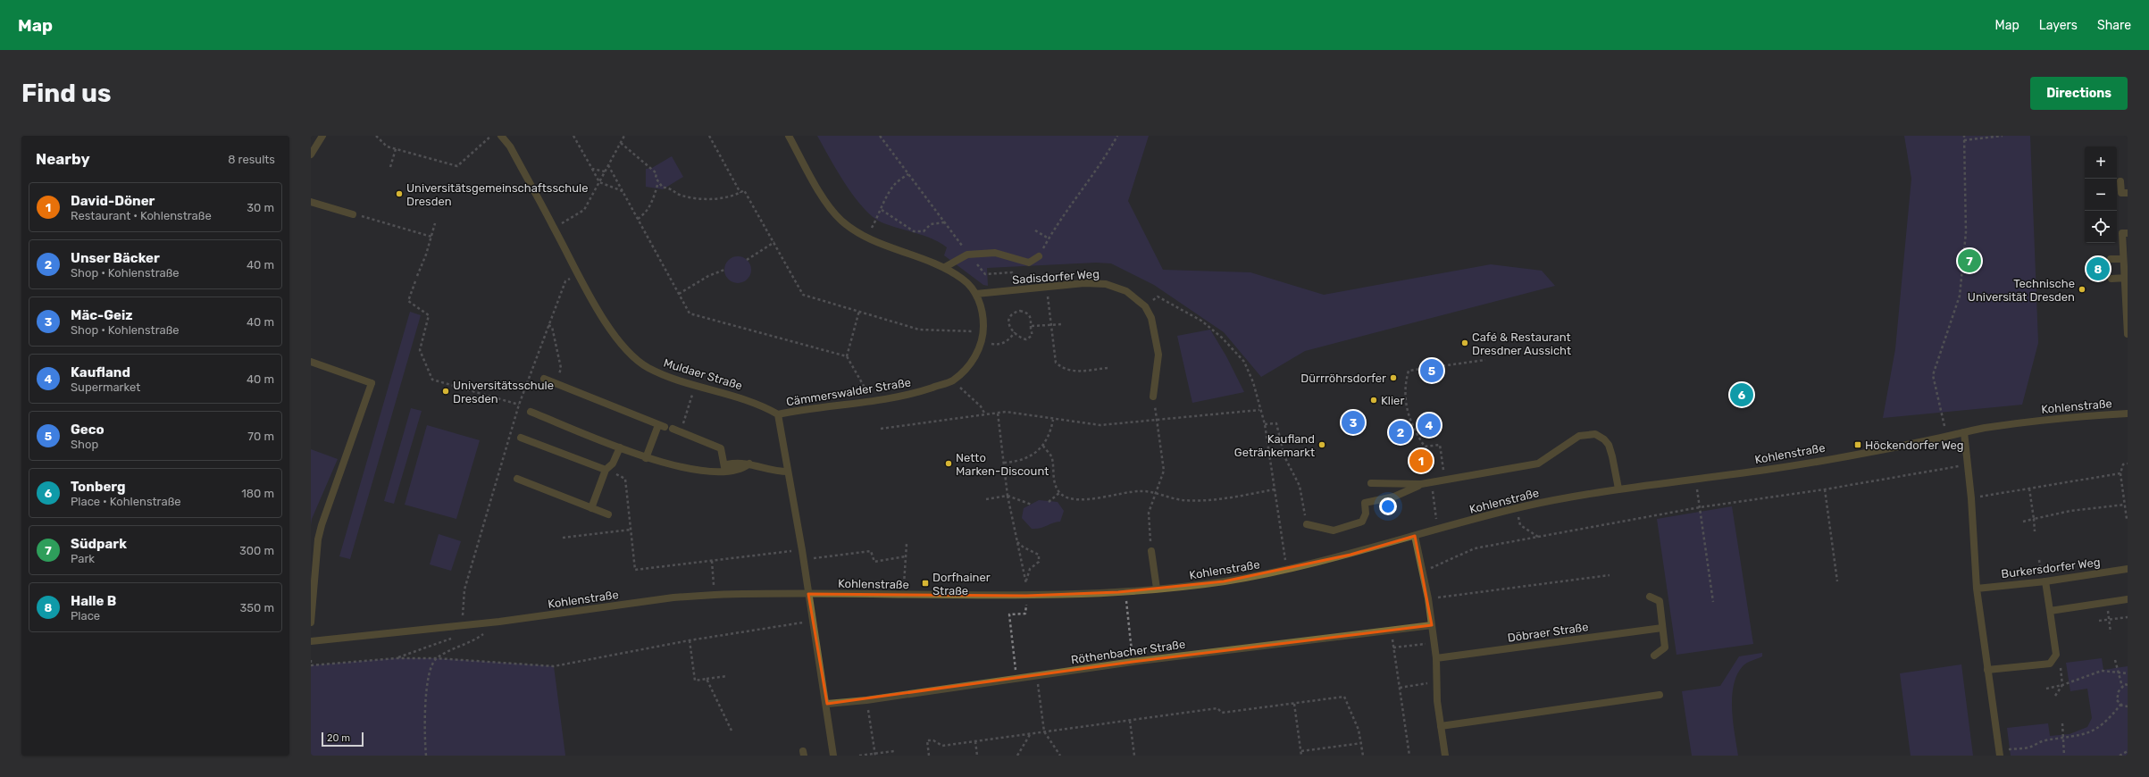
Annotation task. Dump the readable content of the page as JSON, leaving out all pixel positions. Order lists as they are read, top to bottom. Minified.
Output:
{"streets":{"street":["Sadisdorfer Weg","Muldaer Straße","Cämmerswalder Straße","Kohlenstraße","Burkersdorfer Weg","Döbraer Straße","Röthenbacher Straße"]},"crossings":[["Sadisdorfer Weg","Cämmerswalder Straße"],["Muldaer Straße","Cämmerswalder Straße"]],"places":{"other":["Universitätsgemeinschaftsschule Dresden","Technische Universität Dresden","Café & Restaurant Dresdner Aussicht","Dürrröhrsdorfer","Universitätsschule Dresden","Klier","Kaufland Getränkemarkt","Netto Marken-Discount"],"transit":["Höckendorfer Weg","Dorfhainer Straße"]},"scale_bar":"20 m","page":{"header":"Map","nav":["Map","Layers","Share"],"buttons":"Directions","title":"Find us","heading":["Nearby","8 results"],"map_buttons":["+","−"],"list":[{"mark":"1","name":"David-Döner","note":"Restaurant · Kohlenstraße","value":"30 m"},{"mark":"2","name":"Unser Bäcker","note":"Shop · Kohlenstraße","value":"40 m"},{"mark":"3","name":"Mäc-Geiz","note":"Shop · Kohlenstraße","value":"40 m"},{"mark":"4","name":"Kaufland","note":"Supermarket","value":"40 m"},{"mark":"5","name":"Geco","note":"Shop","value":"70 m"},{"mark":"6","name":"Tonberg","note":"Place · Kohlenstraße","value":"180 m"},{"mark":"7","name":"Südpark","note":"Park","value":"300 m"},{"mark":"8","name":"Halle B","note":"Place","value":"350 m"}],"pins":["7","8","5","6","3","4","2","1"],"scale":"20 m"}}
